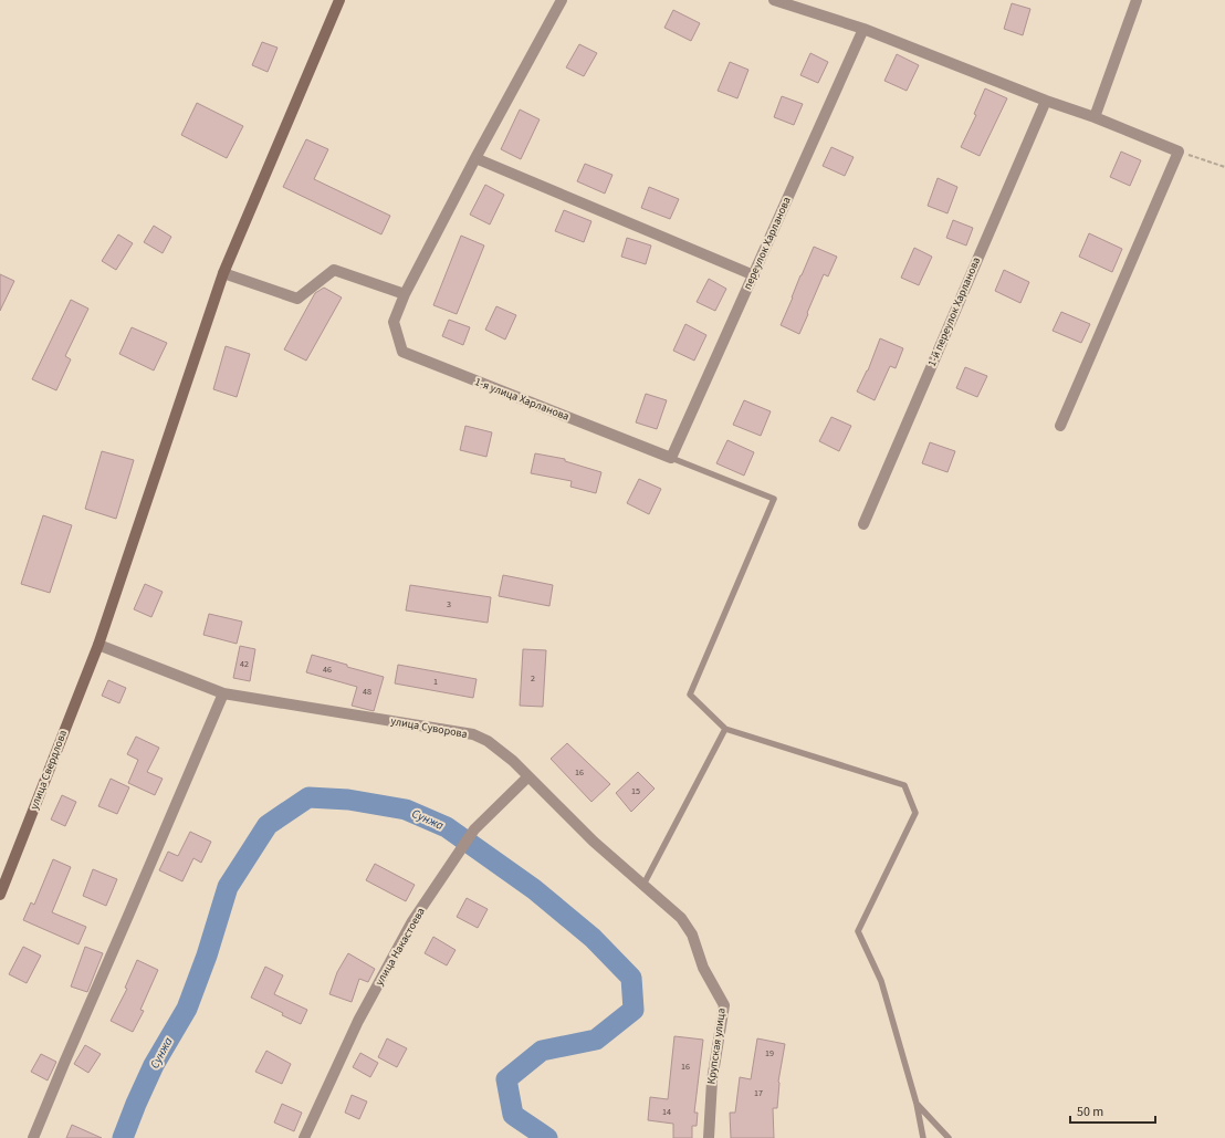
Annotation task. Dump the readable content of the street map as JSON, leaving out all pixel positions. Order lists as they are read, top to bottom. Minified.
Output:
{"streets":{"street":["переулок Харланова","1-й переулок Харланова","1-я улица Харланова","улица Суворова","улица Свердлова","улица Накастоева","Крупская улица"]},"crossings":[["переулок Харланова","1-я улица Харланова"],["улица Суворова","улица Свердлова"],["улица Суворова","улица Накастоева"],["улица Суворова","Крупская улица"]],"water":["Сунжа"],"house_numbers":["3","42","46","2","1","48","16","15","19","16","17","14"],"scale_bar":"50 m"}
